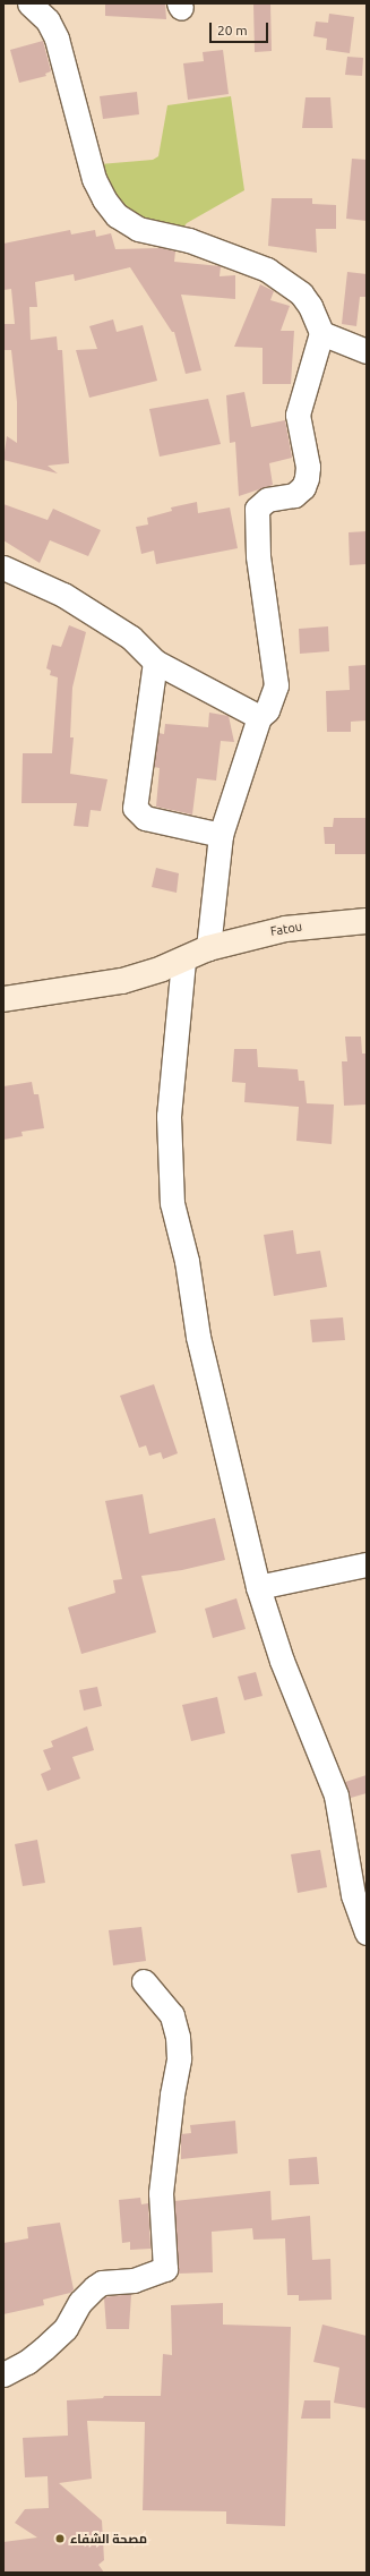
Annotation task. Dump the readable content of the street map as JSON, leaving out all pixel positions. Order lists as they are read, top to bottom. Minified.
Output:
{"streets":{"street":["Fatou"]},"places":["مصحة الشفاء"],"scale_bar":"20 m"}
